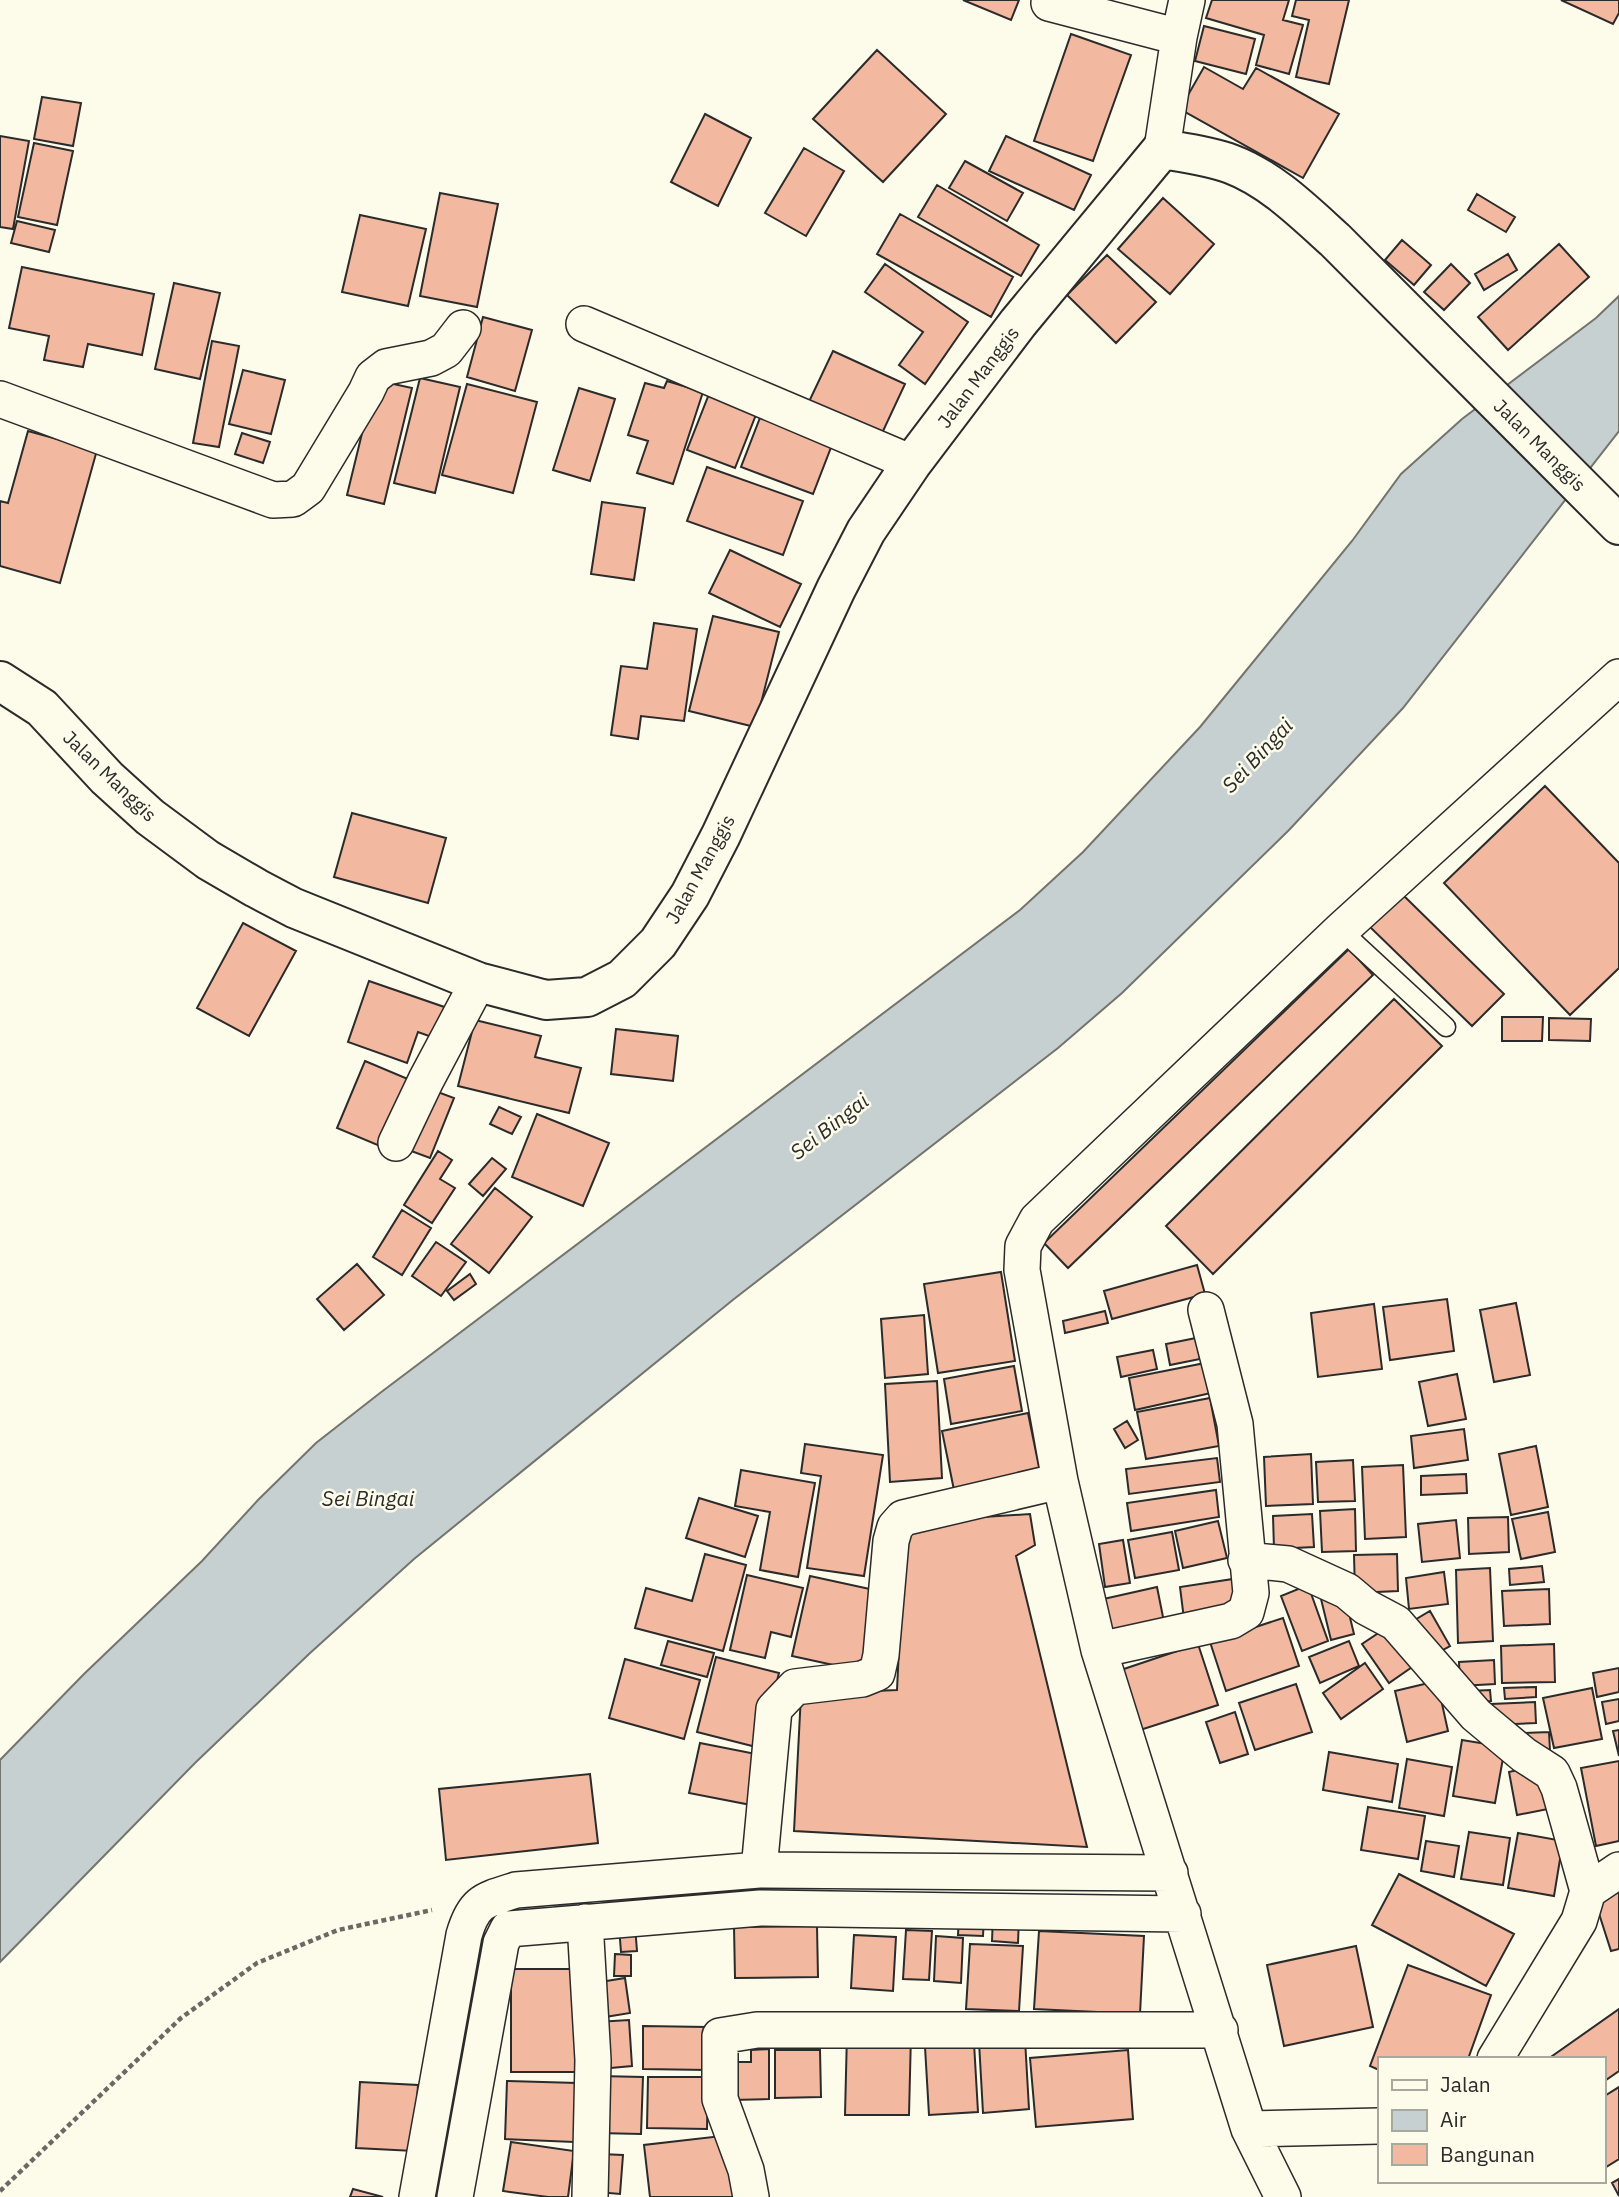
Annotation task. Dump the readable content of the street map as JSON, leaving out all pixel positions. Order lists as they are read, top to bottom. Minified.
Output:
{"streets":{"street":["Jalan Manggis"]},"water":["Sei Bingai"],"legend":["Jalan","Air","Bangunan"]}
